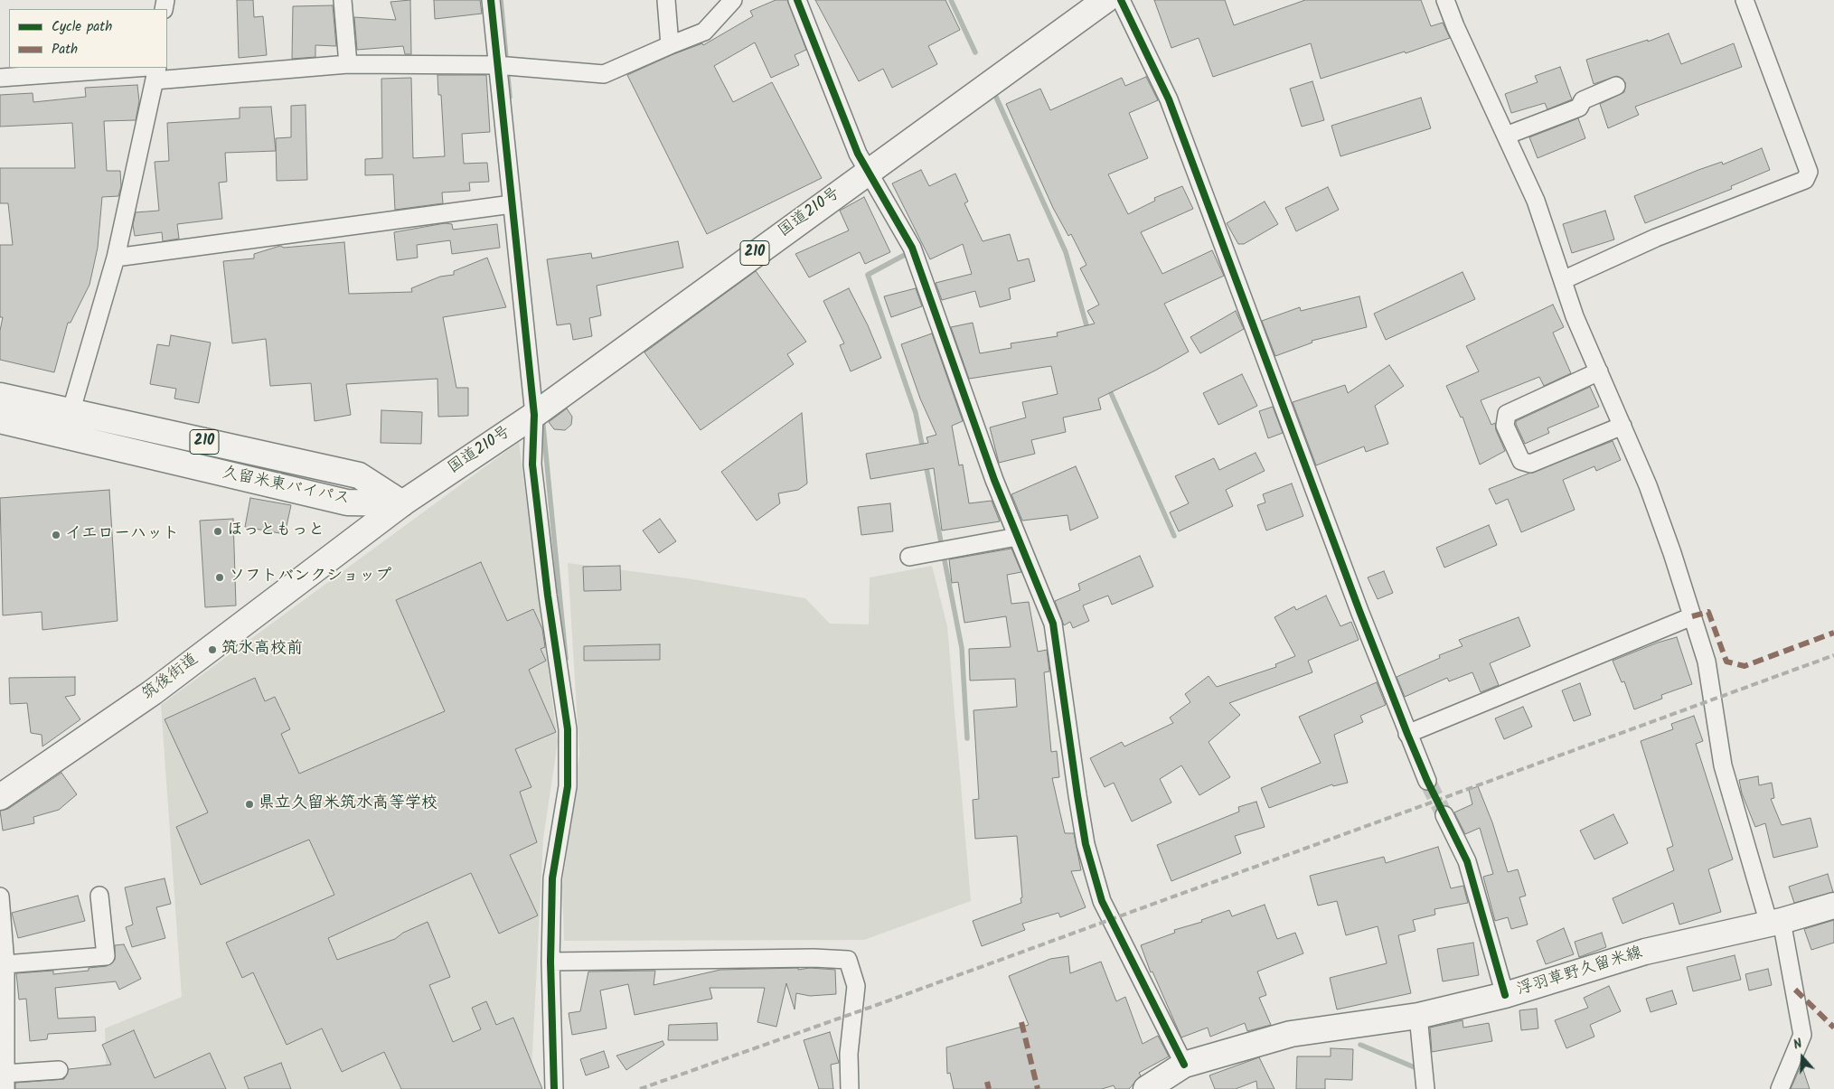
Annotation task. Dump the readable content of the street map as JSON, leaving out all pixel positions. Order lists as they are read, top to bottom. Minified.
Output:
{"streets":{"main road":["国道210号","210","久留米東バイパス","筑後街道","浮羽草野久留米線"]},"crossings":[["国道210号","久留米東バイパス"],["国道210号","筑後街道"],["久留米東バイパス","筑後街道"]],"places":["ほっともっと","イエローハット","ソフトバンクショップ","筑水高校前","県立久留米筑水高等学校"],"legend":["Cycle path","Path"],"north":"top"}
